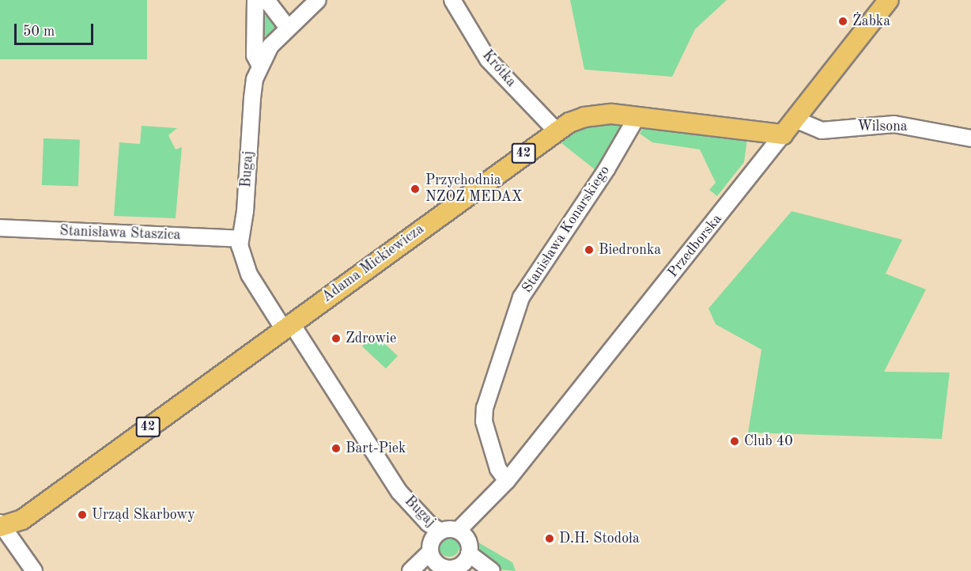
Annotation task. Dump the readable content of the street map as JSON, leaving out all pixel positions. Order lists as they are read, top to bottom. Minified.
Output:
{"streets":{"main road":["42","Przedborska","Adama Mickiewicza"],"street":["Krótka","Wilsona","Bugaj","Stanisława Konarskiego","Stanisława Staszica"]},"crossings":[["Krótka","Adama Mickiewicza"],["Wilsona","Przedborska"],["Bugaj","Stanisława Staszica"],["Bugaj","Adama Mickiewicza"],["Stanisława Konarskiego","Przedborska"],["Stanisława Konarskiego","Adama Mickiewicza"],["Przedborska","Adama Mickiewicza"]],"places":["Żabka","Przychodnia NZOZ MEDAX","Biedronka","Zdrowie","Club 40","Bart-Piek","Urząd Skarbowy","D.H. Stodoła"],"scale_bar":"50 m"}
